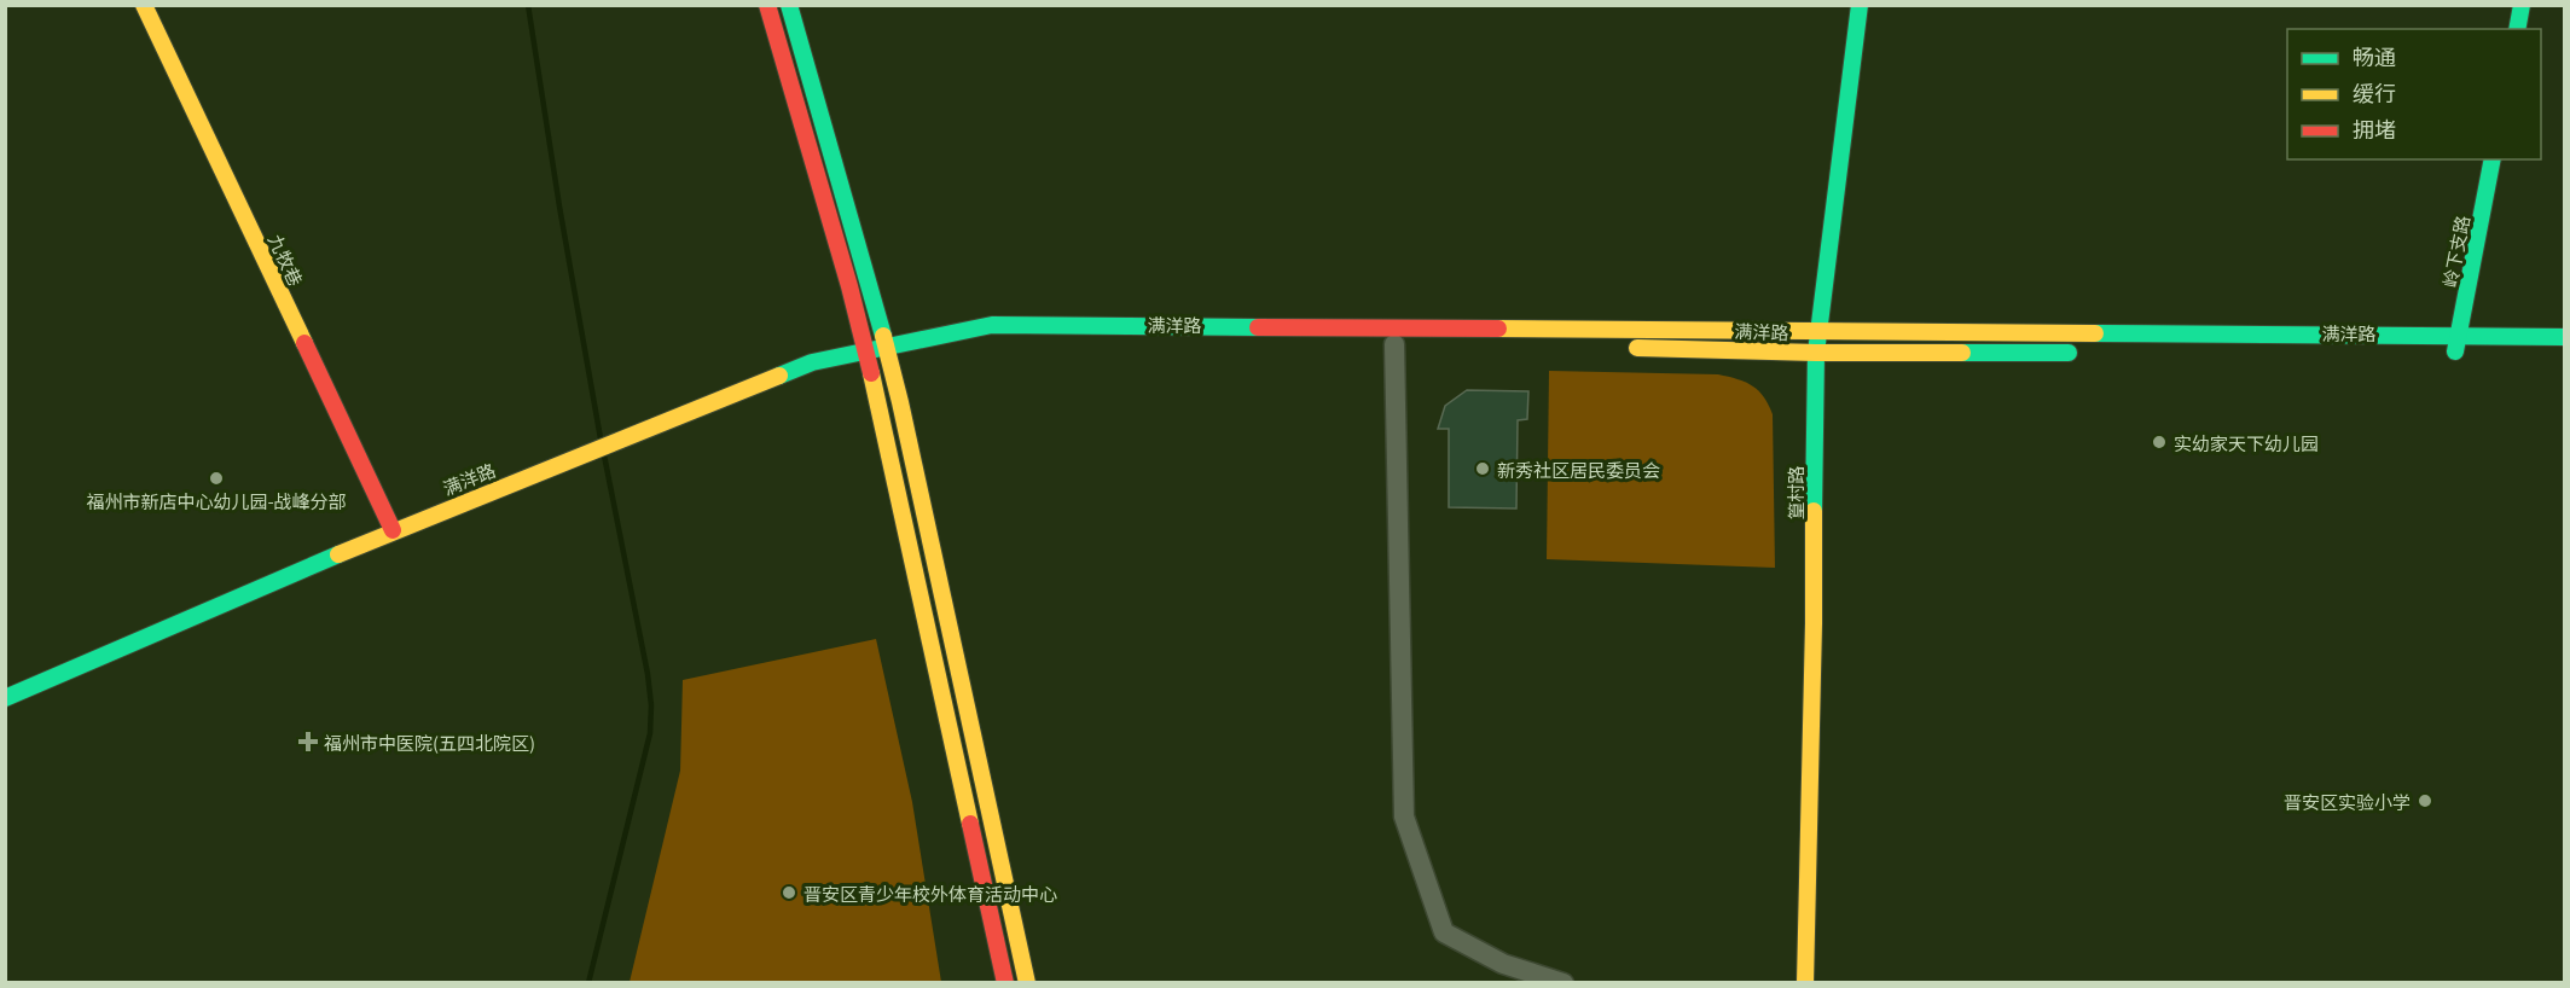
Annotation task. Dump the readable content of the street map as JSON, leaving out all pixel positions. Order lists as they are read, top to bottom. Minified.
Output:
{"streets":{"street":["岭下支路","九牧巷","满洋路","篁村路"]},"crossings":[["岭下支路","满洋路"],["九牧巷","满洋路"],["满洋路","篁村路"]],"places":{"other":["实幼家天下幼儿园","新秀社区居民委员会","福州市新店中心幼儿园-战峰分部","晋安区实验小学","晋安区青少年校外体育活动中心"],"health":["福州市中医院(五四北院区)"]},"legend":["畅通","缓行","拥堵"]}
